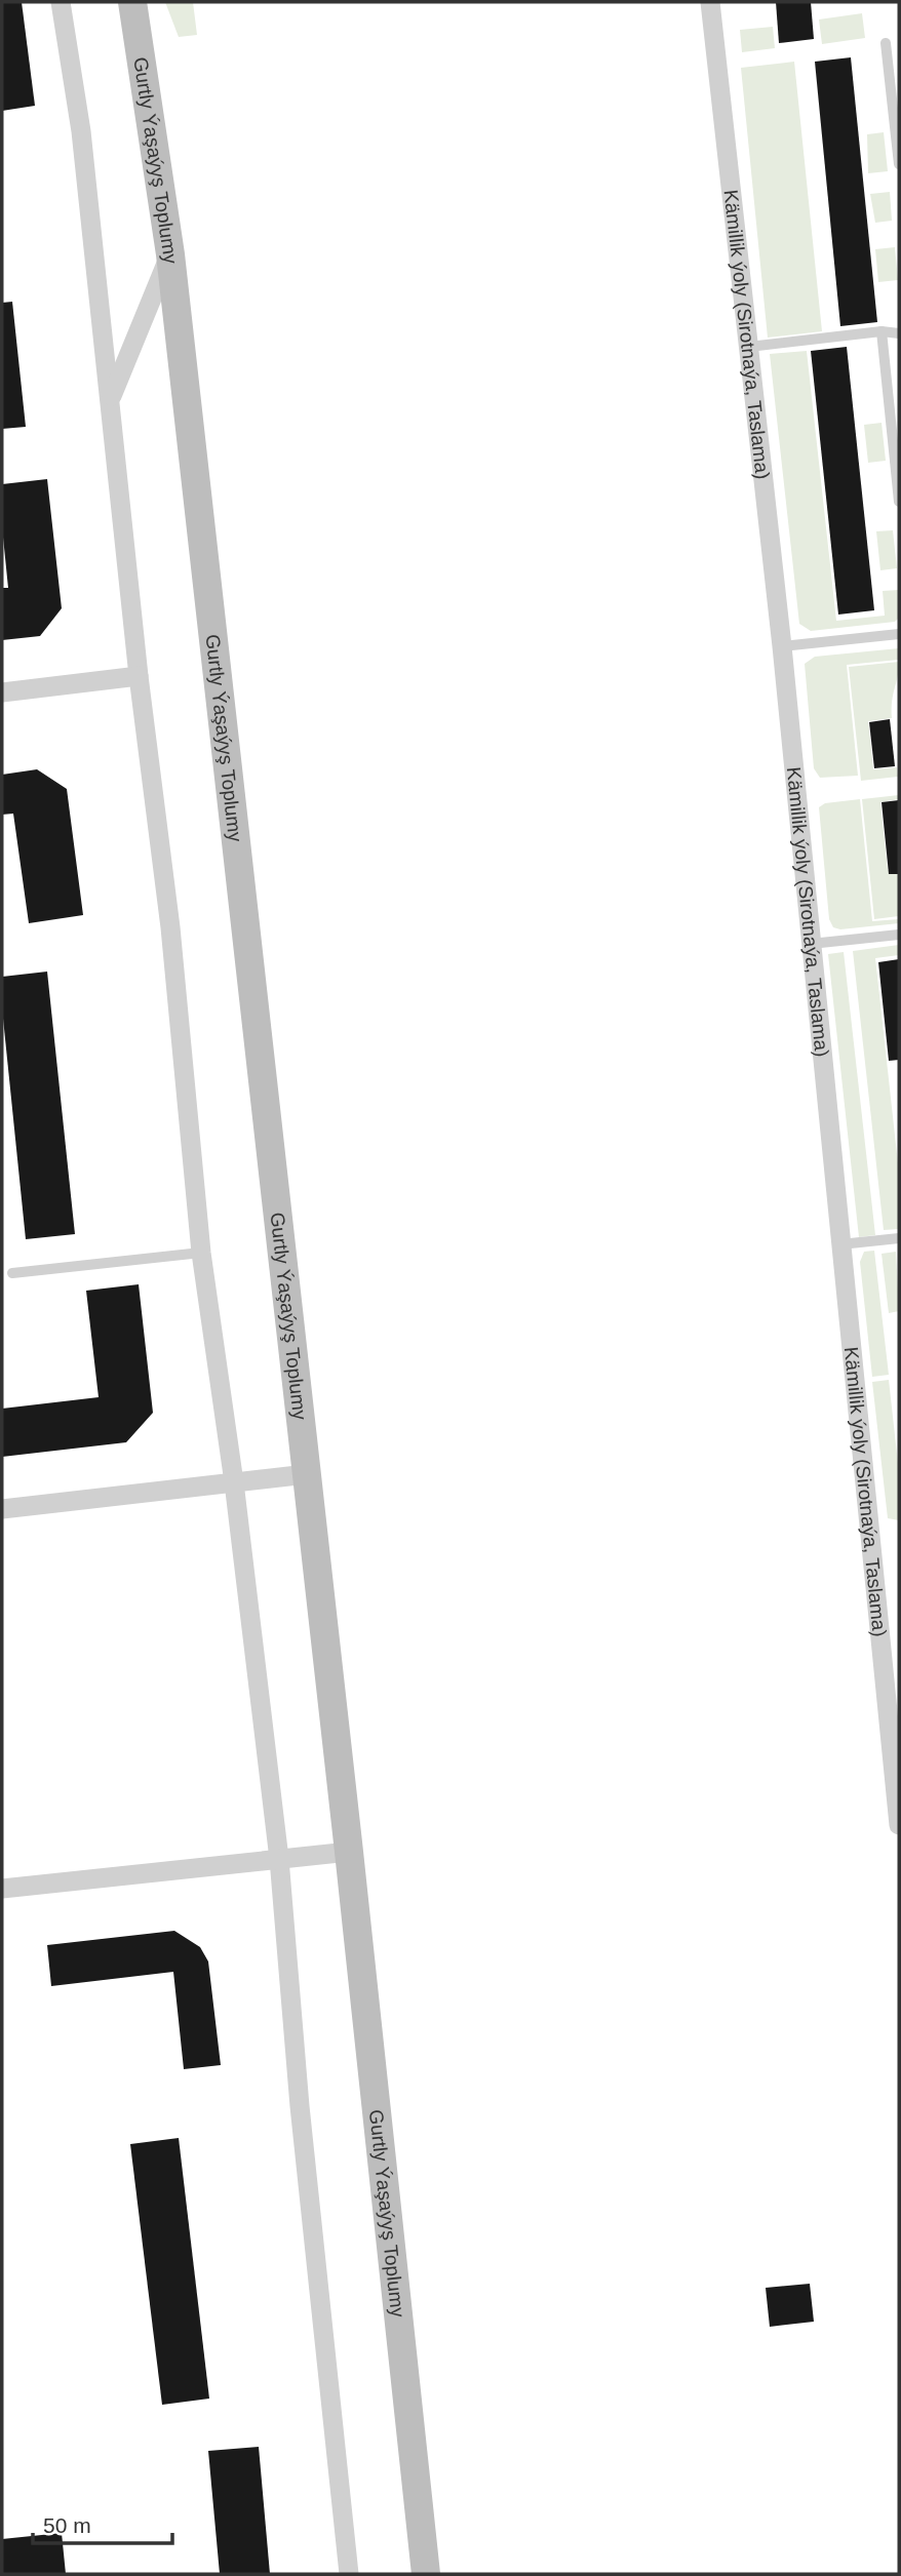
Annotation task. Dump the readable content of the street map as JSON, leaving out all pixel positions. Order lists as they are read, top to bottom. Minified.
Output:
{"streets":{"street":["Gurtly Ýaşaýyş Toplumy","Kämillik ýoly (Sirotnaýa, Taslama)"]},"scale_bar":"50 m"}
